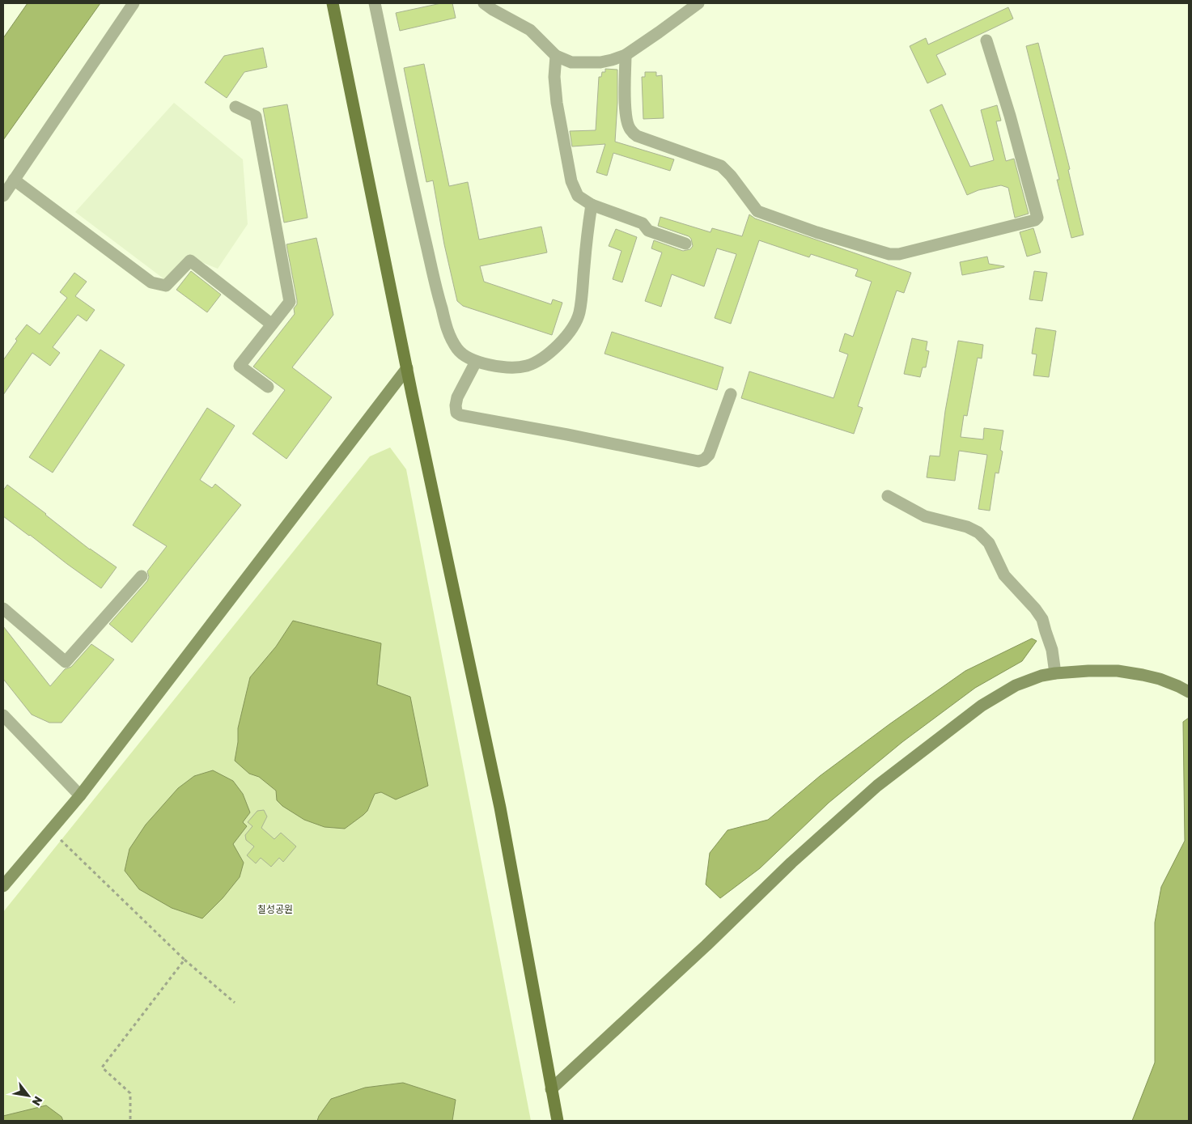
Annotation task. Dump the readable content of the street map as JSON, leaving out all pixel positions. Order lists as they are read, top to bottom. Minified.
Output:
{"parks":["칠성공원"],"north":"bottom right"}
